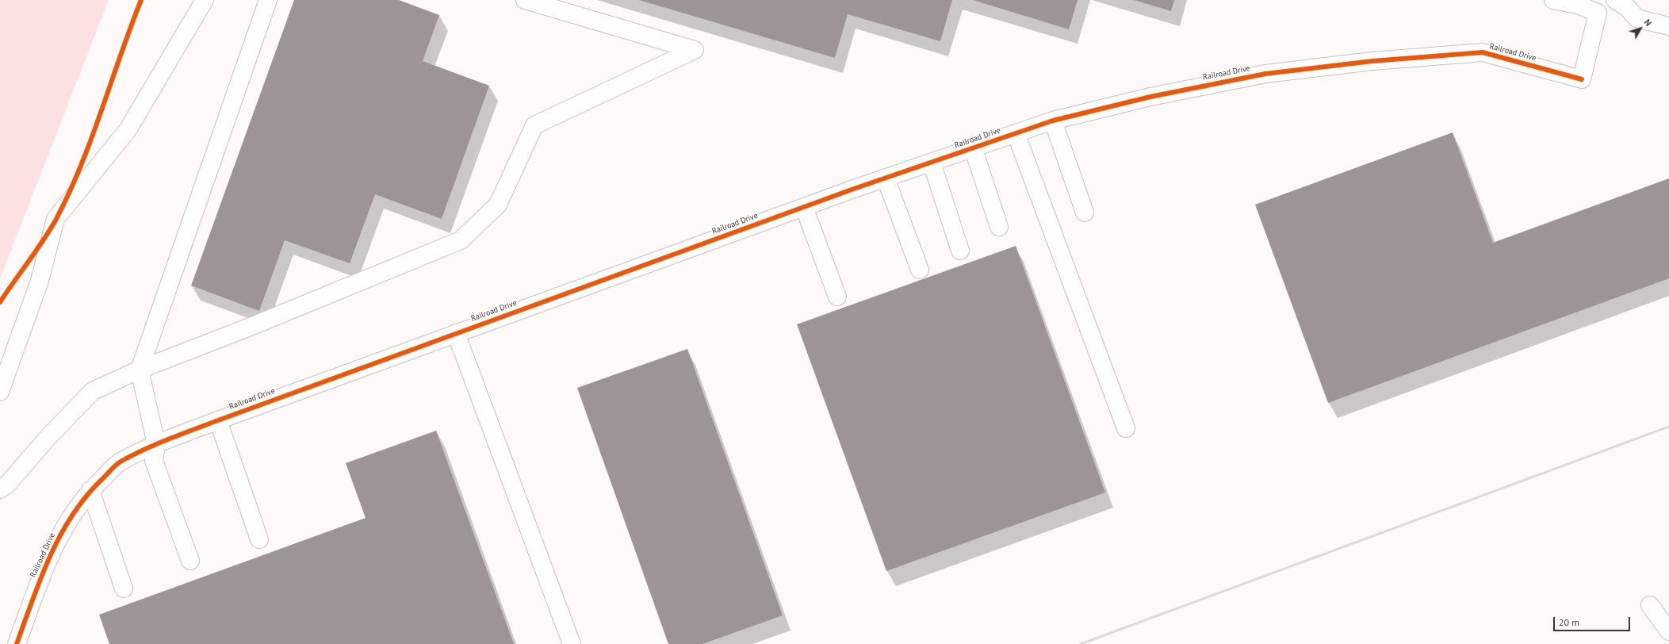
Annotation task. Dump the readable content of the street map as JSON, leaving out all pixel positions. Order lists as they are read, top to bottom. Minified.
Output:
{"streets":{"street":["Railroad Drive"]},"scale_bar":"20 m","north":"top right"}
